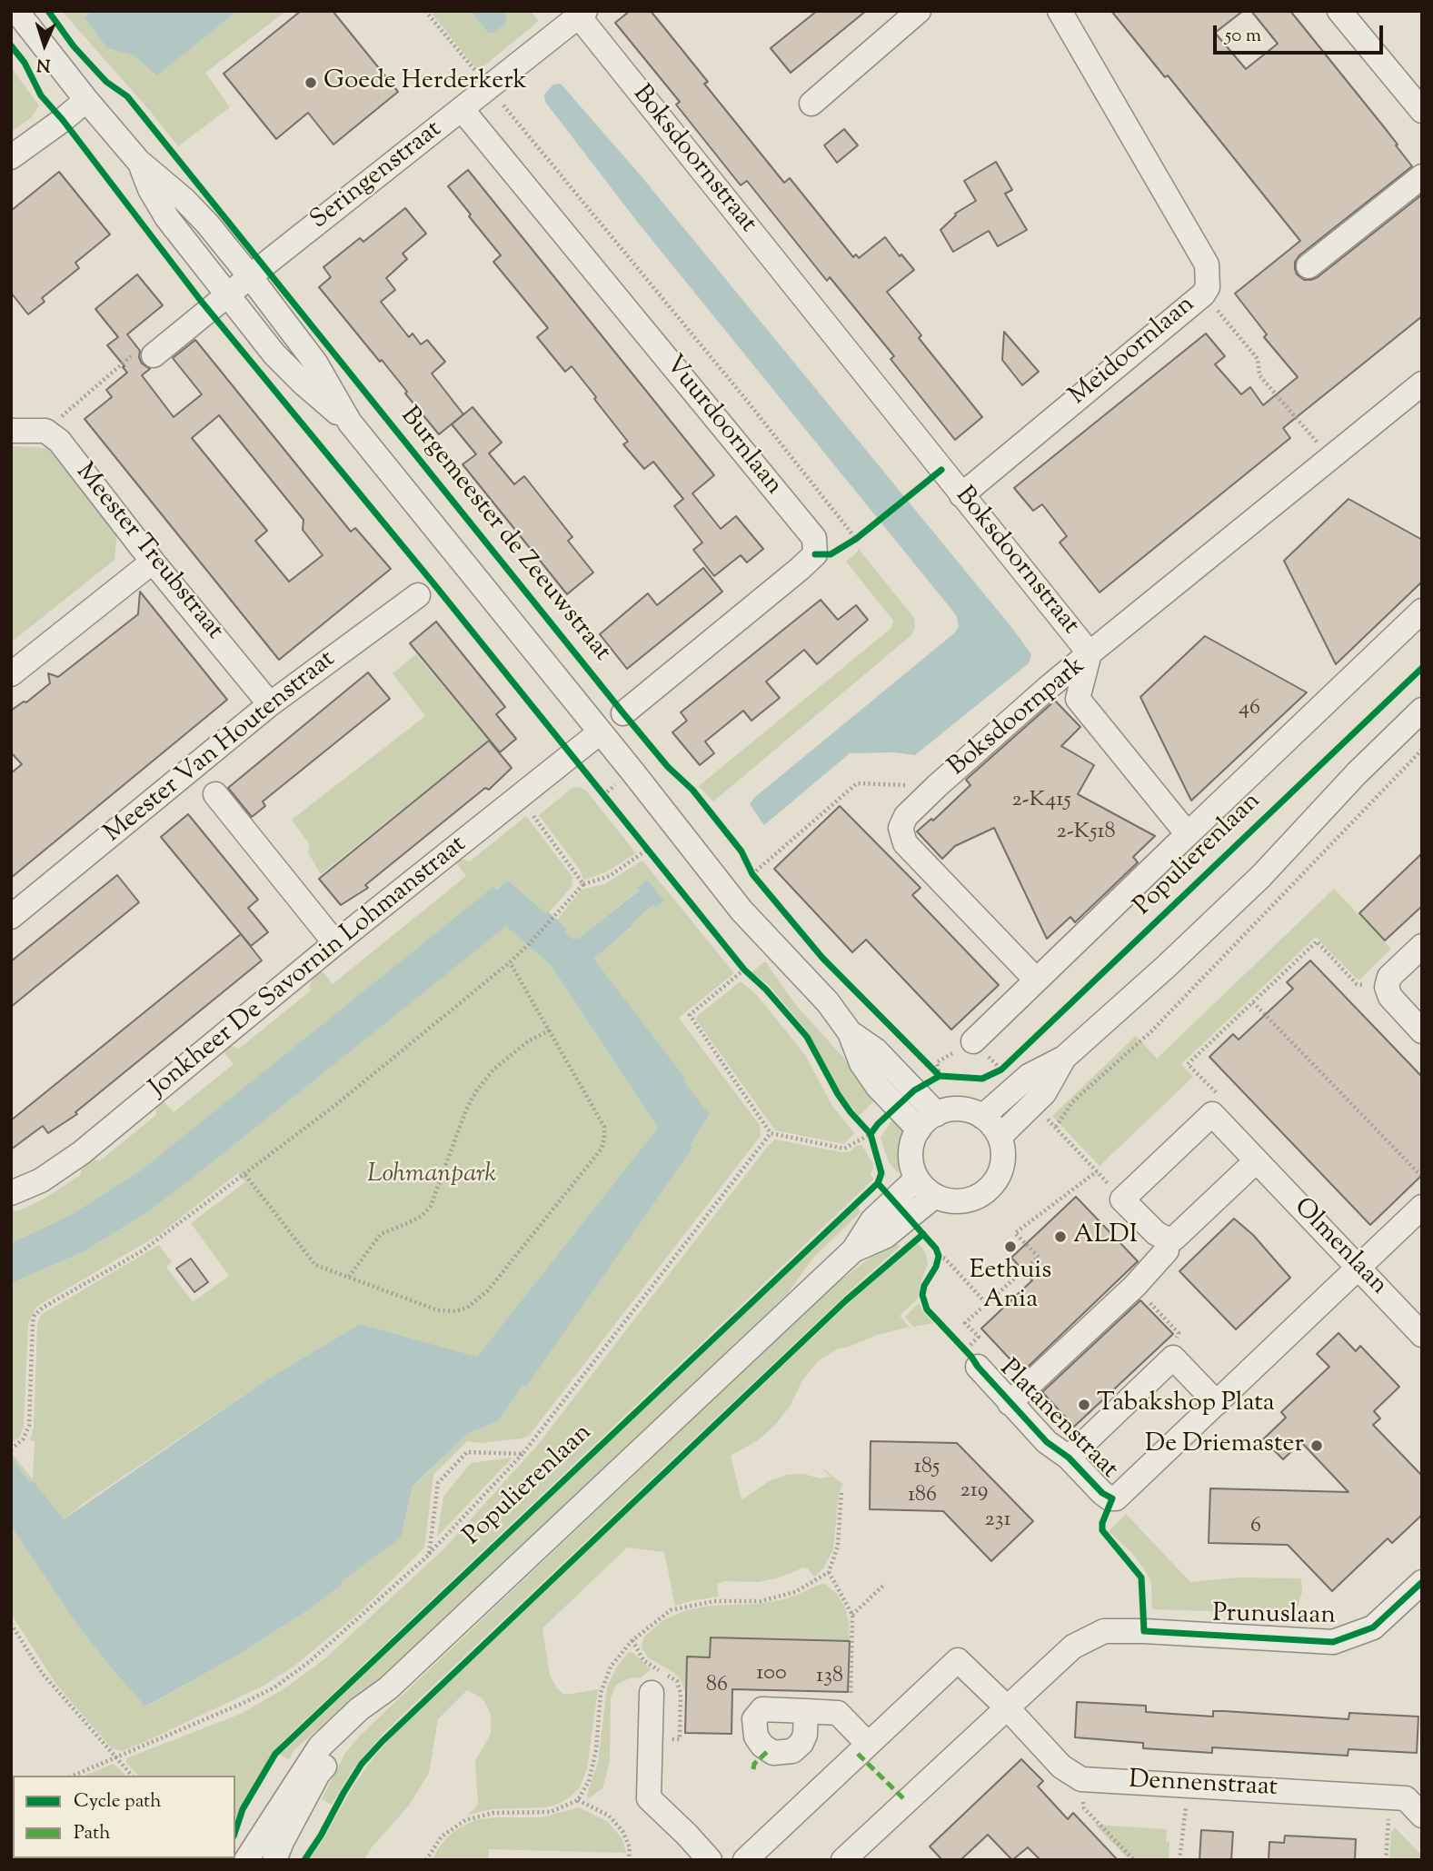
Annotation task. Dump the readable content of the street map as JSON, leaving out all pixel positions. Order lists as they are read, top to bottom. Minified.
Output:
{"streets":{"street":["Boksdoornstraat","Seringenstraat","Meidoornlaan","Vuurdoornlaan","Burgemeester de Zeeuwstraat","Meester Treubstraat","Boksdoornpark","Meester Van Houtenstraat","Populierenlaan","Jonkheer De Savornin Lohmanstraat","Olmenlaan","Platanenstraat","Prunuslaan","Dennenstraat"]},"crossings":[["Boksdoornstraat","Seringenstraat"],["Boksdoornstraat","Meidoornlaan"],["Boksdoornstraat","Boksdoornpark"],["Seringenstraat","Vuurdoornlaan"],["Seringenstraat","Burgemeester de Zeeuwstraat"],["Burgemeester de Zeeuwstraat","Populierenlaan"],["Burgemeester de Zeeuwstraat","Jonkheer De Savornin Lohmanstraat"],["Meester Treubstraat","Meester Van Houtenstraat"],["Olmenlaan","Platanenstraat"]],"parks":["Lohmanpark"],"places":["Goede Herderkerk","ALDI","Eethuis Ania","Tabakshop Plata","De Driemaster"],"house_numbers":["46","2-K415","2-K518","185","219","186","231","6","100","138","86"],"legend":["Cycle path","Path"],"scale_bar":"50 m","north":"bottom"}
